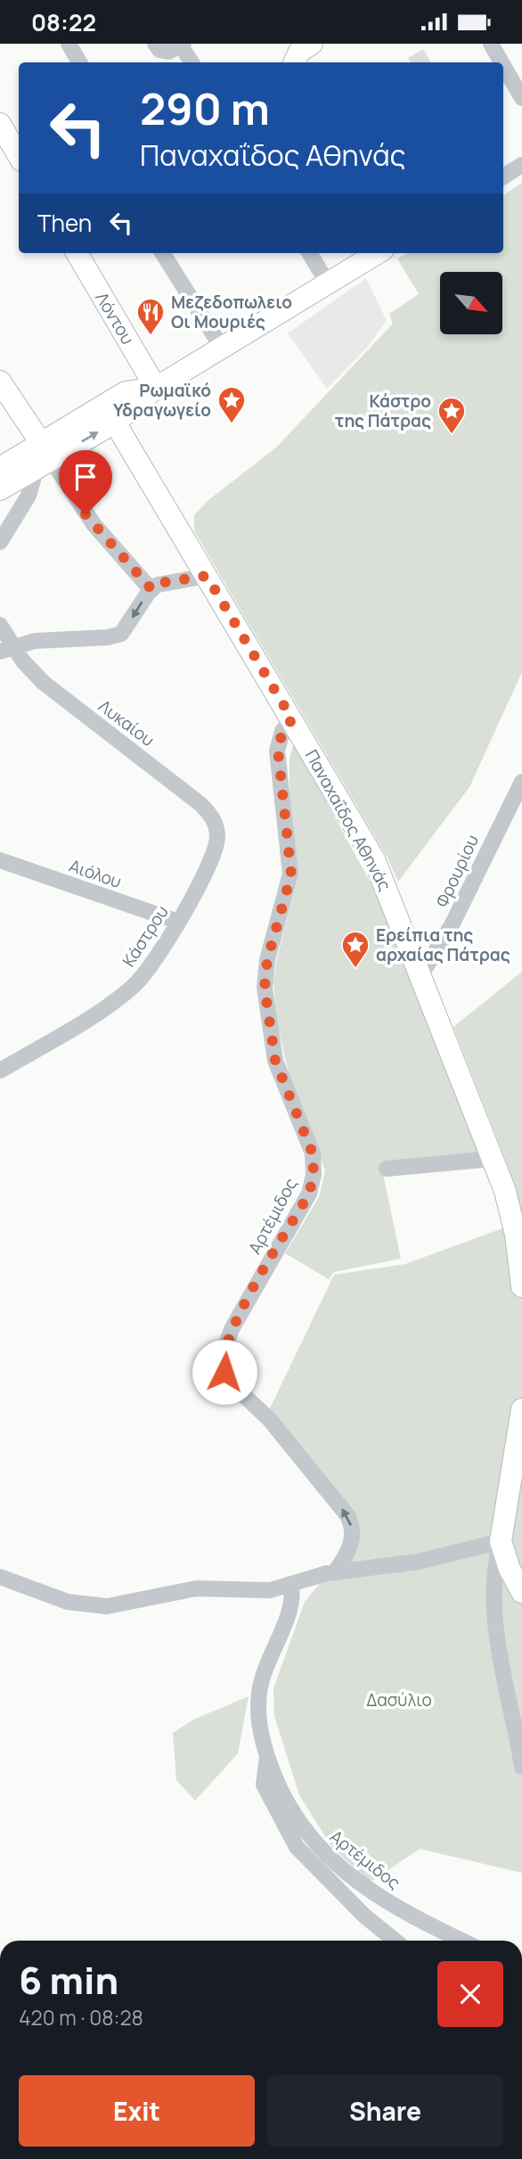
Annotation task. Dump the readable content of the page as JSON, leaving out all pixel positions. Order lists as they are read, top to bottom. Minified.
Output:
{"streets":{"street":["Λόντου","Λυκαίου","Παναχαΐδος Αθηνάς","Φρουρίου","Αιόλου","Κάστρου","Αρτέμιδος"]},"crossings":[["Λυκαίου","Κάστρου"],["Παναχαΐδος Αθηνάς","Φρουρίου"],["Παναχαΐδος Αθηνάς","Αρτέμιδος"],["Αιόλου","Κάστρου"]],"one_way":["Αρτέμιδος"],"parks":["Δασύλιο"],"places":{"restaurant":["Μεζεδοπωλειο Οι Μουριές"],"place":["Ρωμαϊκό Υδραγωγείο","Κάστρο της Πάτρας","Ερείπια της αρχαίας Πάτρας"]},"north":"bottom right","page":{"status":"08:22","turn":["290 m","Παναχαΐδος Αθηνάς"],"then":"Then","heading":["6 min","420 m · 08:28"],"buttons":["Exit","Share"]}}
